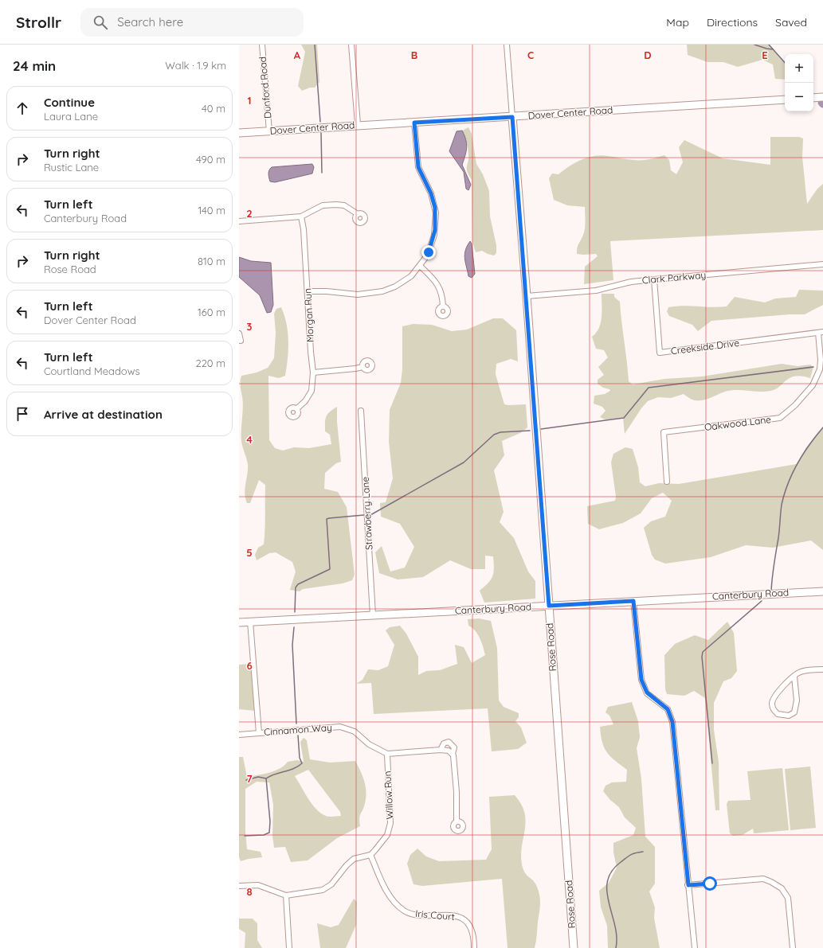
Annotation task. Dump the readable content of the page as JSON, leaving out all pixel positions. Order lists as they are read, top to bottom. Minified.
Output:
{"streets":{"street":["Dunford Road","Dover Center Road","Clark Parkway","Morgan Run","Creekside Drive","Oakwood Lane","Strawberry Lane","Canterbury Road","Rose Road","Cinnamon Way","Willow Run","Iris Court"]},"crossings":[["Dunford Road","Dover Center Road"],["Dover Center Road","Rose Road"],["Clark Parkway","Creekside Drive"],["Clark Parkway","Rose Road"],["Creekside Drive","Oakwood Lane"],["Strawberry Lane","Canterbury Road"],["Canterbury Road","Rose Road"],["Canterbury Road","Cinnamon Way"],["Cinnamon Way","Willow Run"],["Willow Run","Iris Court"]],"page":{"header":"Strollr","search":"Search here","nav":["Map","Directions","Saved"],"heading":["24 min","Walk · 1.9 km"],"map_buttons":["+","−"],"list":[["Continue","Laura Lane","40 m"],["Turn right","Rustic Lane","490 m"],["Turn left","Canterbury Road","140 m"],["Turn right","Rose Road","810 m"],["Turn left","Dover Center Road","160 m"],["Turn left","Courtland Meadows","220 m"],"Arrive at destination"]},"grid":{"columns":["A","B","C","D","E"],"rows":["1","2","3","4","5","6","7","8"]}}
